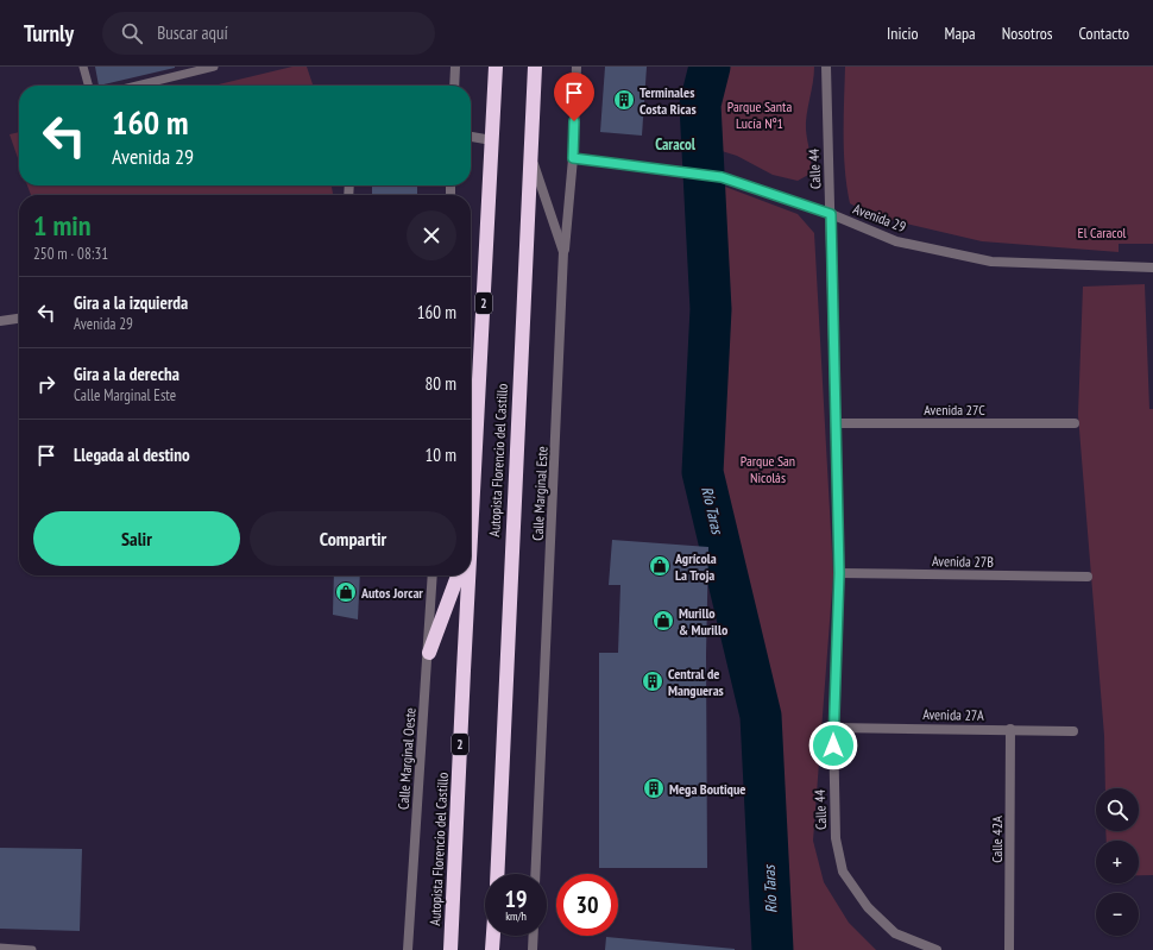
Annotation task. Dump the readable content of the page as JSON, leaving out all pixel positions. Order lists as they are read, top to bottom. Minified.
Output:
{"streets":{"highway":["2","Autopista Florencio del Castillo"],"street":["Calle 44","Avenida 29","Avenida 27C","Calle Marginal Este","Avenida 27B","Avenida 27A","Calle Marginal Oeste","Calle 42A"]},"crossings":[["Calle 44","Avenida 29"],["Calle 44","Avenida 27C"],["Calle 44","Avenida 27B"],["Calle 44","Avenida 27A"],["Autopista Florencio del Castillo","Calle Marginal Este"],["Avenida 27A","Calle 42A"]],"districts":["Caracol"],"water":["Río Taras"],"parks":["Parque Santa Lucía Nº1","El Caracol","Parque San Nicolás"],"places":{"building":["Terminales Costa Ricas","Central de Mangueras","Mega Boutique"],"shop":["Agrícola La Troja","Autos Jorcar","Murillo & Murillo"]},"page":{"header":"Turnly","search":"Buscar aquí","nav":["Inicio","Mapa","Nosotros","Contacto"],"turn":["160 m","Avenida 29"],"heading":["1 min","250 m · 08:31"],"list":[{"name":"Gira a la izquierda","note":"Avenida 29","value":"160 m"},{"name":"Gira a la derecha","note":"Calle Marginal Este","value":"80 m"},{"name":"Llegada al destino","value":"10 m"}],"buttons":["Salir","Compartir"],"map_buttons":["+","−"],"speed":"19 km/h","limit":"30"}}
